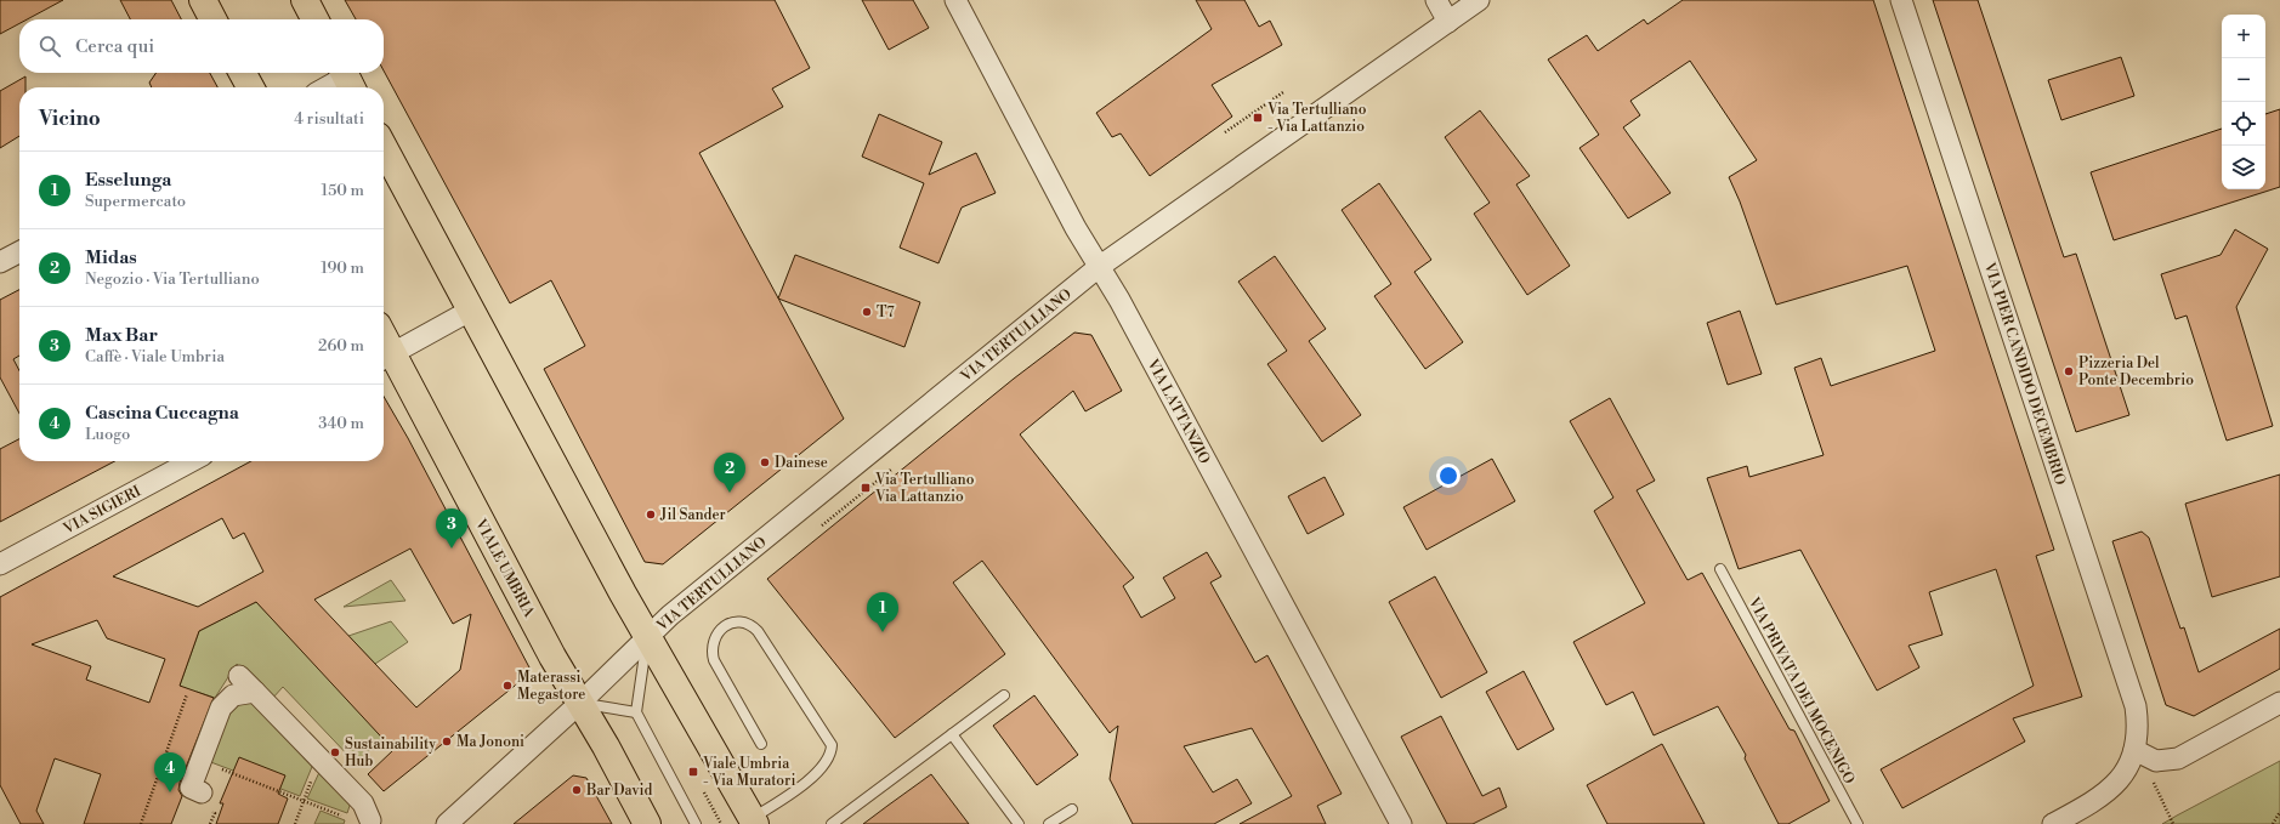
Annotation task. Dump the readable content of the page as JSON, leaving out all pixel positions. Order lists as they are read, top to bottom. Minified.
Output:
{"streets":{"main road":["VIALE UMBRIA"],"street":["VIA TERTULLIANO","VIA PIER CANDIDO DECEMBRIO","VIA LATTANZIO","VIA SIGIERI"],"lane":["VIA PRIVATA DEI MOCENIGO"]},"crossings":[["VIA TERTULLIANO","VIA LATTANZIO"],["VIA TERTULLIANO","VIALE UMBRIA"]],"places":{"transit":["Via Tertulliano - Via Lattanzio","Via Tertulliano Via Lattanzio","Viale Umbria - Via Muratori"],"other":["T7","Pizzeria Del Ponte Decembrio","Dainese","Jil Sander","Materassi Megastore","Ma Jononi","Sustainability Hub","Bar David"]},"page":{"map_buttons":["+","−"],"search":"Cerca qui","heading":["Vicino","4 risultati"],"list":[{"mark":"1","name":"Esselunga","note":"Supermercato","value":"150 m"},{"mark":"2","name":"Midas","note":"Negozio · Via Tertulliano","value":"190 m"},{"mark":"3","name":"Max Bar","note":"Caffè · Viale Umbria","value":"260 m"},{"mark":"4","name":"Cascina Cuccagna","note":"Luogo","value":"340 m"}],"pins":["2","3","1","4"]}}
